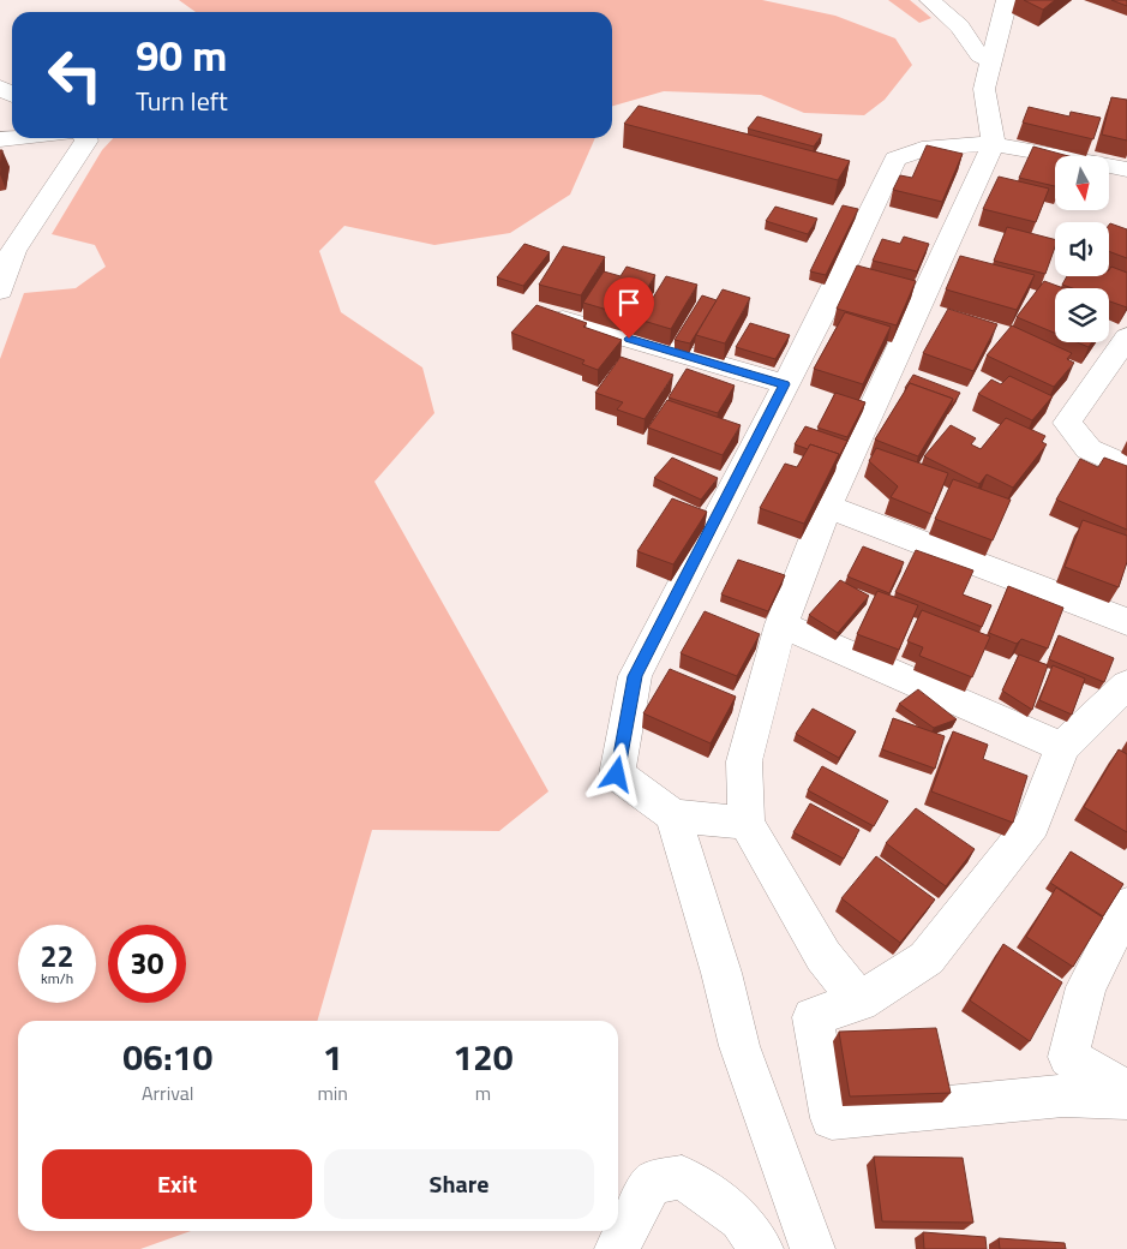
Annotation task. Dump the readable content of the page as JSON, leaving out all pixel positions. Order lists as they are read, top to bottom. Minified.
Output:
{"north":"bottom","page":{"turn":["90 m","Turn left"],"speed":"22 km/h","limit":"30","eta":["06:10","Arrival","1","min","120","m"],"buttons":["Exit","Share"]}}
